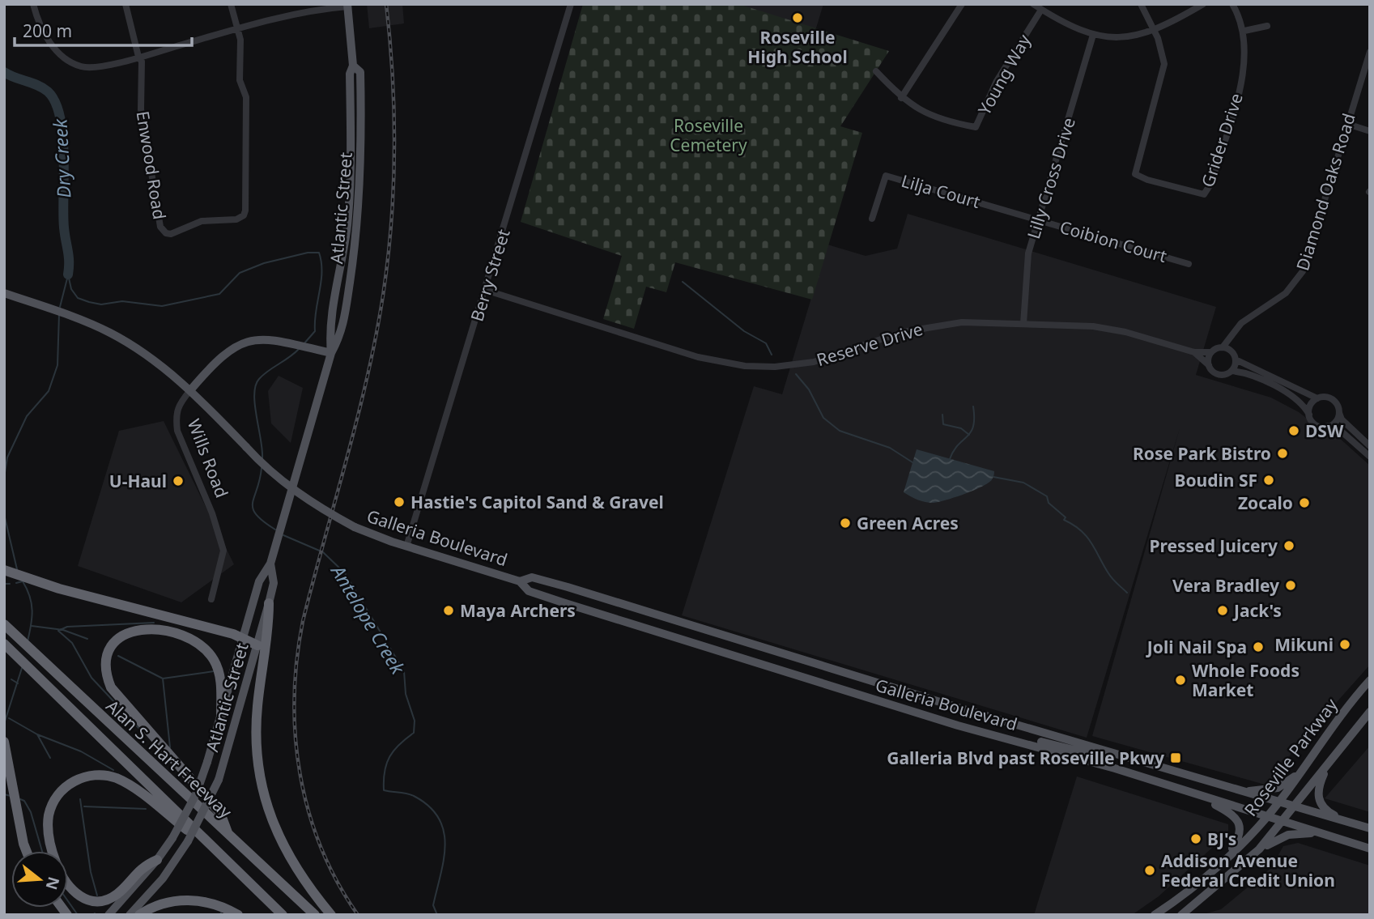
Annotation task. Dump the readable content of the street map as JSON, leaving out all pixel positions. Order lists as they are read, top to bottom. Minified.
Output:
{"streets":{"highway":["Alan S. Hart Freeway"],"main road":["Atlantic Street","Wills Road","Galleria Boulevard","Roseville Parkway"],"street":["Young Way","Grider Drive","Enwood Road","Lilly Cross Drive","Lilja Court","Diamond Oaks Road","Coibion Court","Berry Street","Reserve Drive"]},"crossings":[["Lilly Cross Drive","Lilja Court"],["Lilly Cross Drive","Coibion Court"],["Lilly Cross Drive","Reserve Drive"],["Lilja Court","Coibion Court"],["Diamond Oaks Road","Reserve Drive"],["Atlantic Street","Wills Road"],["Berry Street","Reserve Drive"],["Berry Street","Galleria Boulevard"],["Wills Road","Galleria Boulevard"],["Galleria Boulevard","Roseville Parkway"]],"water":["Dry Creek","Antelope Creek"],"parks":["Roseville Cemetery"],"places":{"other":["Roseville High School","DSW","Rose Park Bistro","Boudin SF","U-Haul","Hastie's Capitol Sand & Gravel","Zocalo","Green Acres","Pressed Juicery","Vera Bradley","Maya Archers","Jack's","Mikuni","Joli Nail Spa","Whole Foods Market","BJ's","Addison Avenue Federal Credit Union"],"transit":["Galleria Blvd past Roseville Pkwy"]},"scale_bar":"200 m","north":"right"}
